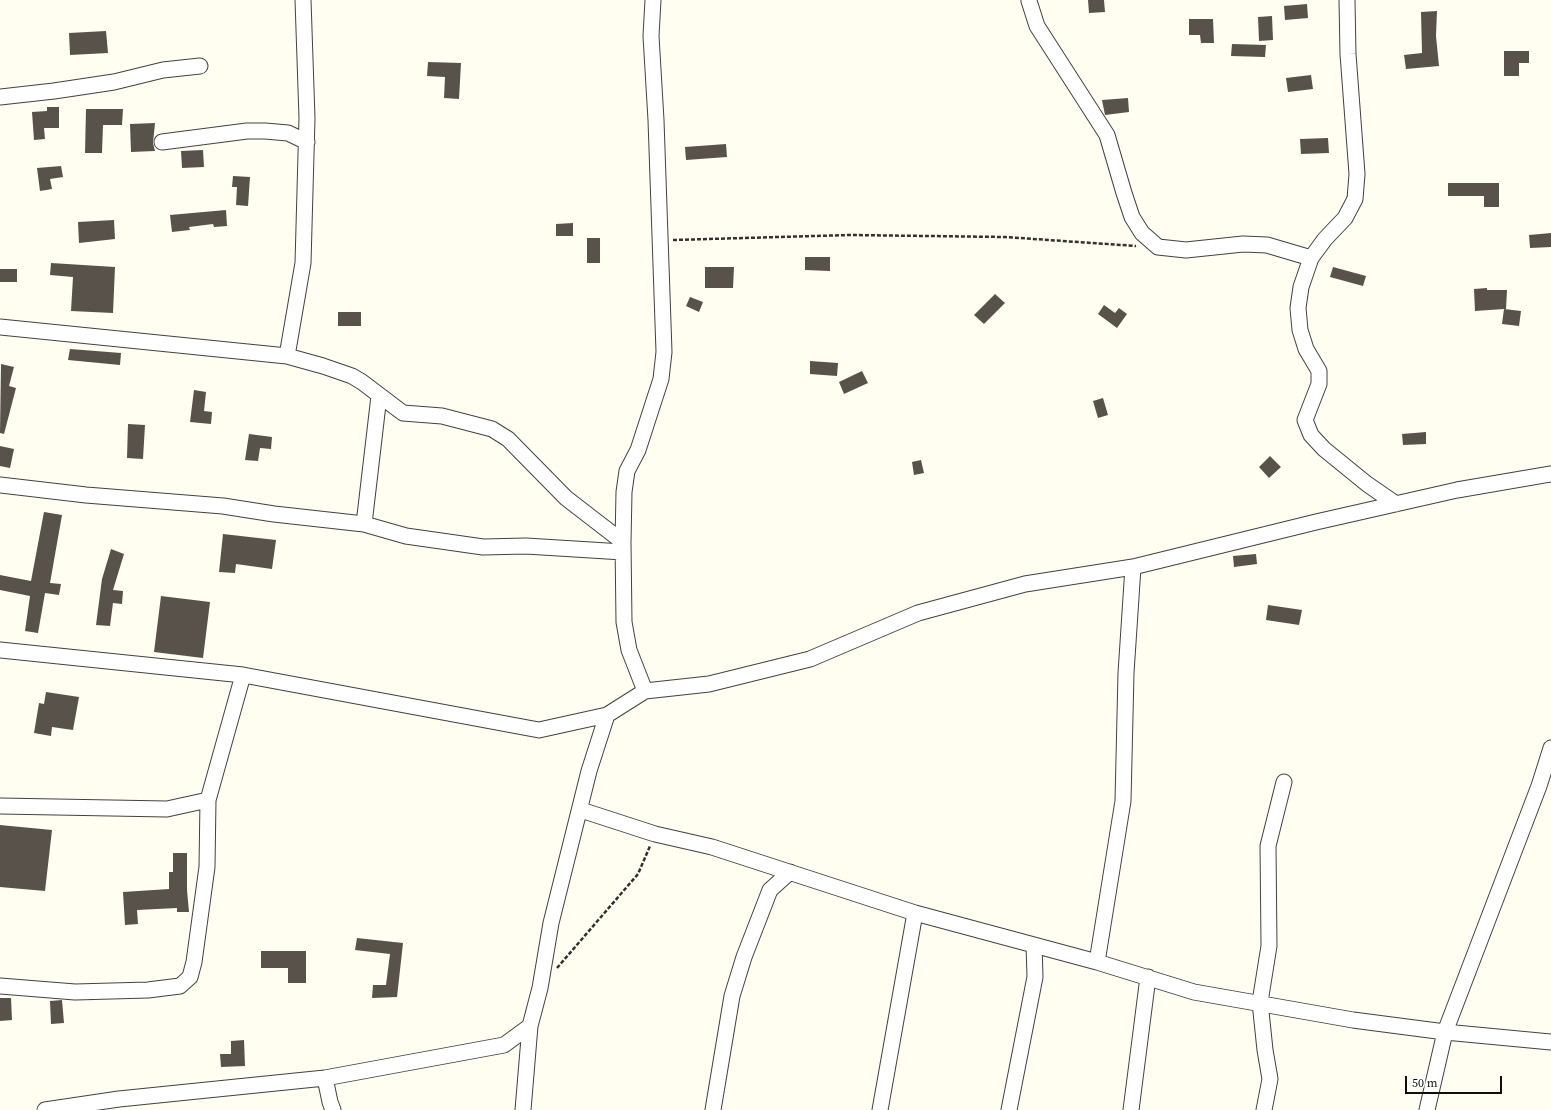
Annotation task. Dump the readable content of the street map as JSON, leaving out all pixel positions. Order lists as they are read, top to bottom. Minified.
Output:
{"scale_bar":"50 m"}
